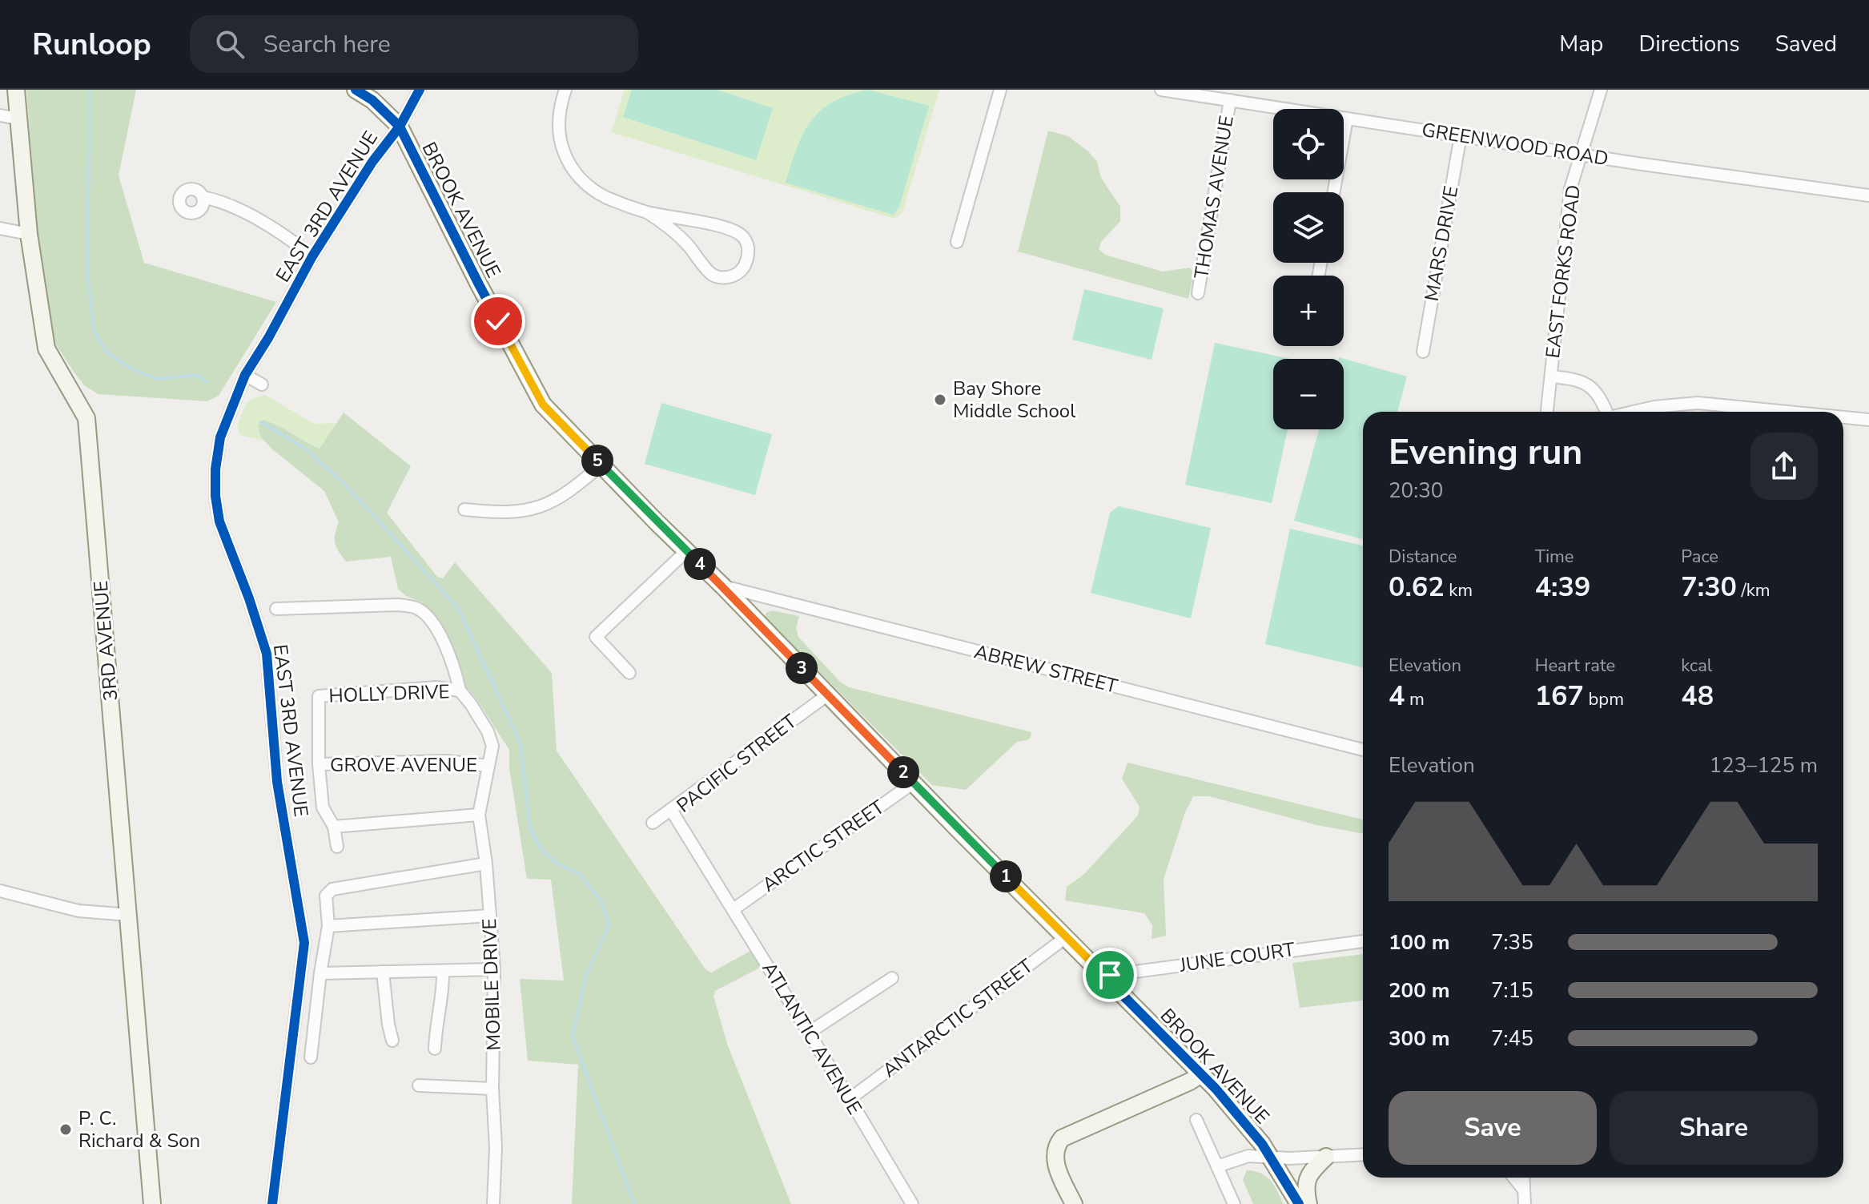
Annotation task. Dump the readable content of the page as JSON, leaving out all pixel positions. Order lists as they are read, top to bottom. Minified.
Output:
{"streets":{"street":["GREENWOOD ROAD","THOMAS AVENUE","EAST 3RD AVENUE","BROOK AVENUE","MARS DRIVE","EAST FORKS ROAD","3RD AVENUE","ABREW STREET","HOLLY DRIVE","PACIFIC STREET","GROVE AVENUE","ARCTIC STREET","JUNE COURT","MOBILE DRIVE","ANTARCTIC STREET","ATLANTIC AVENUE"]},"crossings":[["GREENWOOD ROAD","THOMAS AVENUE"],["GREENWOOD ROAD","MARS DRIVE"],["GREENWOOD ROAD","EAST FORKS ROAD"],["EAST 3RD AVENUE","BROOK AVENUE"],["BROOK AVENUE","ABREW STREET"],["BROOK AVENUE","PACIFIC STREET"],["BROOK AVENUE","ARCTIC STREET"],["BROOK AVENUE","JUNE COURT"],["BROOK AVENUE","ANTARCTIC STREET"],["HOLLY DRIVE","GROVE AVENUE"],["HOLLY DRIVE","MOBILE DRIVE"],["PACIFIC STREET","ATLANTIC AVENUE"],["GROVE AVENUE","MOBILE DRIVE"],["ARCTIC STREET","ATLANTIC AVENUE"],["ANTARCTIC STREET","ATLANTIC AVENUE"]],"places":["Bay Shore Middle School","P. C. Richard & Son"],"page":{"header":"Runloop","search":"Search here","nav":["Map","Directions","Saved"],"map_buttons":["+","−"],"heading":["Evening run","20:30"],"pins":["5","4","3","2","1"],"stats":[["Distance","0.62 km"],["Time","4:39"],["Pace","7:30 /km"],["Elevation","4 m"],["Heart rate","167 bpm"],["kcal","48"]],"chart":["Elevation","123–125 m"],"list":[{"name":"100 m","note":"7:35"},{"name":"200 m","note":"7:15"},{"name":"300 m","note":"7:45"}],"buttons":["Save","Share"]}}
